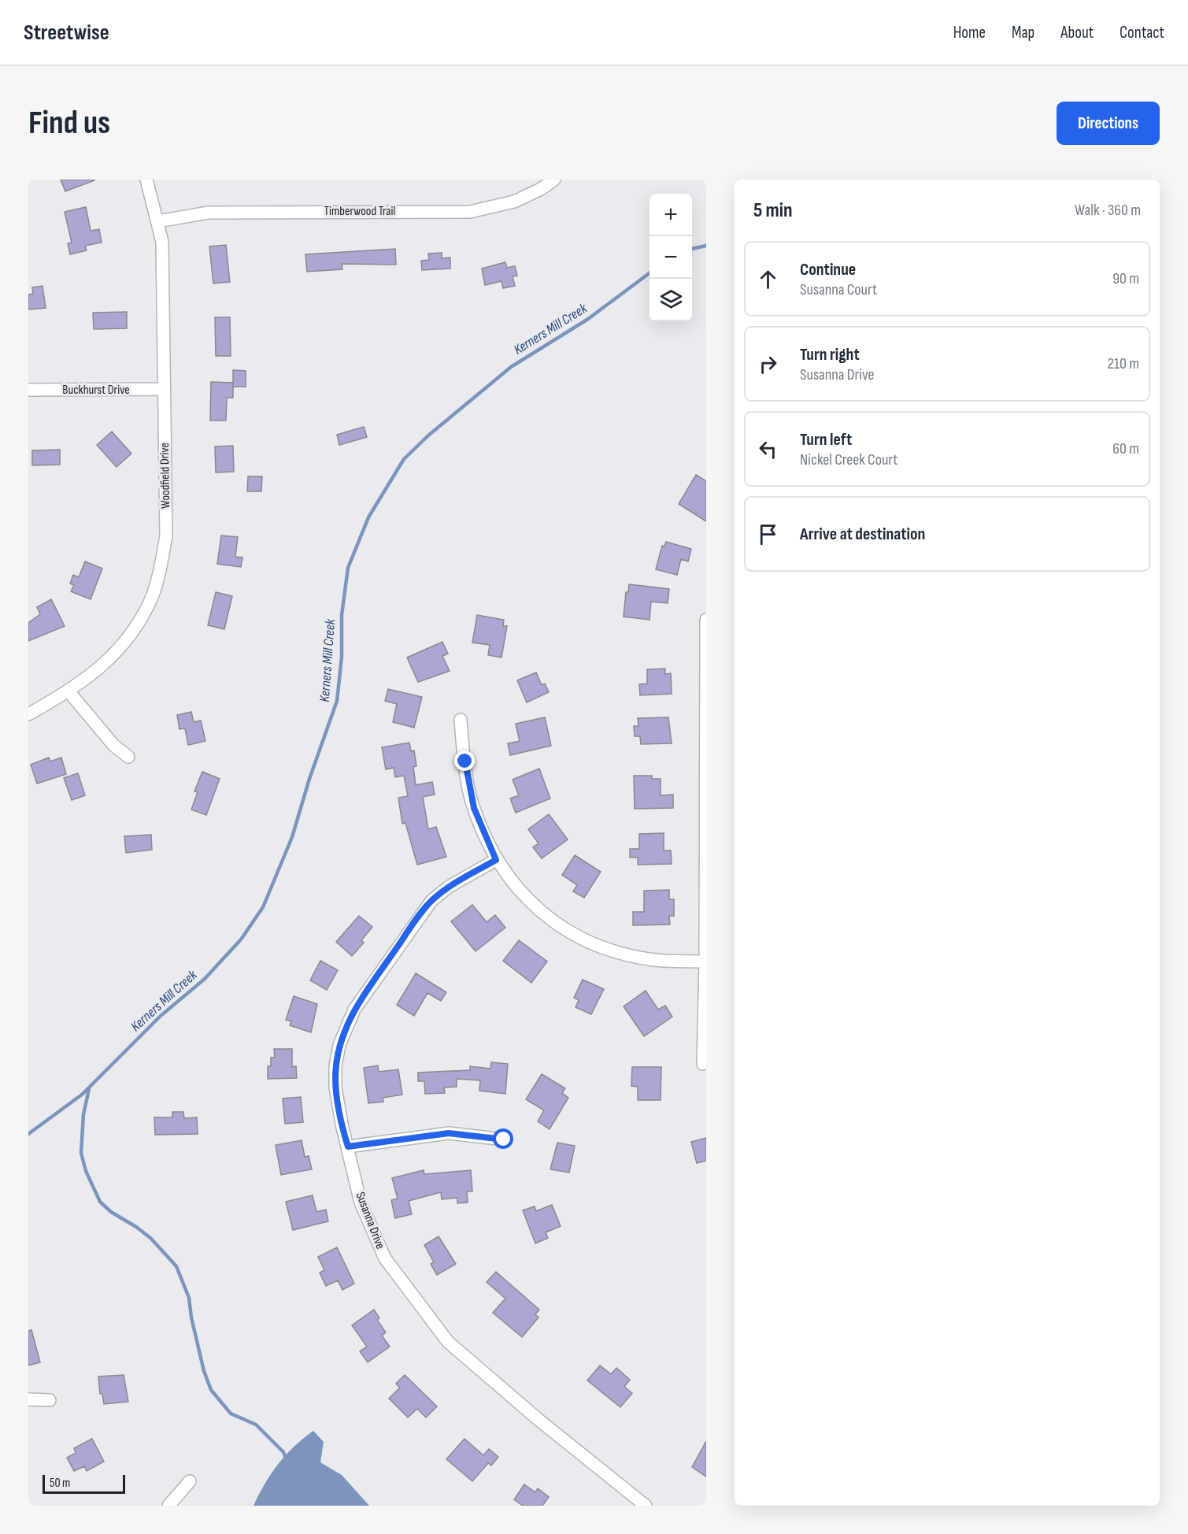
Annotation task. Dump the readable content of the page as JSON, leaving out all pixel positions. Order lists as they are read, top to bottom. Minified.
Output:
{"streets":{"street":["Timberwood Trail","Buckhurst Drive","Woodfield Drive","Susanna Drive"]},"crossings":[["Timberwood Trail","Woodfield Drive"],["Buckhurst Drive","Woodfield Drive"]],"water":["Kerners Mill Creek"],"scale_bar":"50 m","page":{"header":"Streetwise","nav":["Home","Map","About","Contact"],"buttons":"Directions","title":"Find us","heading":["5 min","Walk · 360 m"],"map_buttons":["+","−"],"list":[["Continue","Susanna Court","90 m"],["Turn right","Susanna Drive","210 m"],["Turn left","Nickel Creek Court","60 m"],"Arrive at destination"],"scale":"50 m"}}
